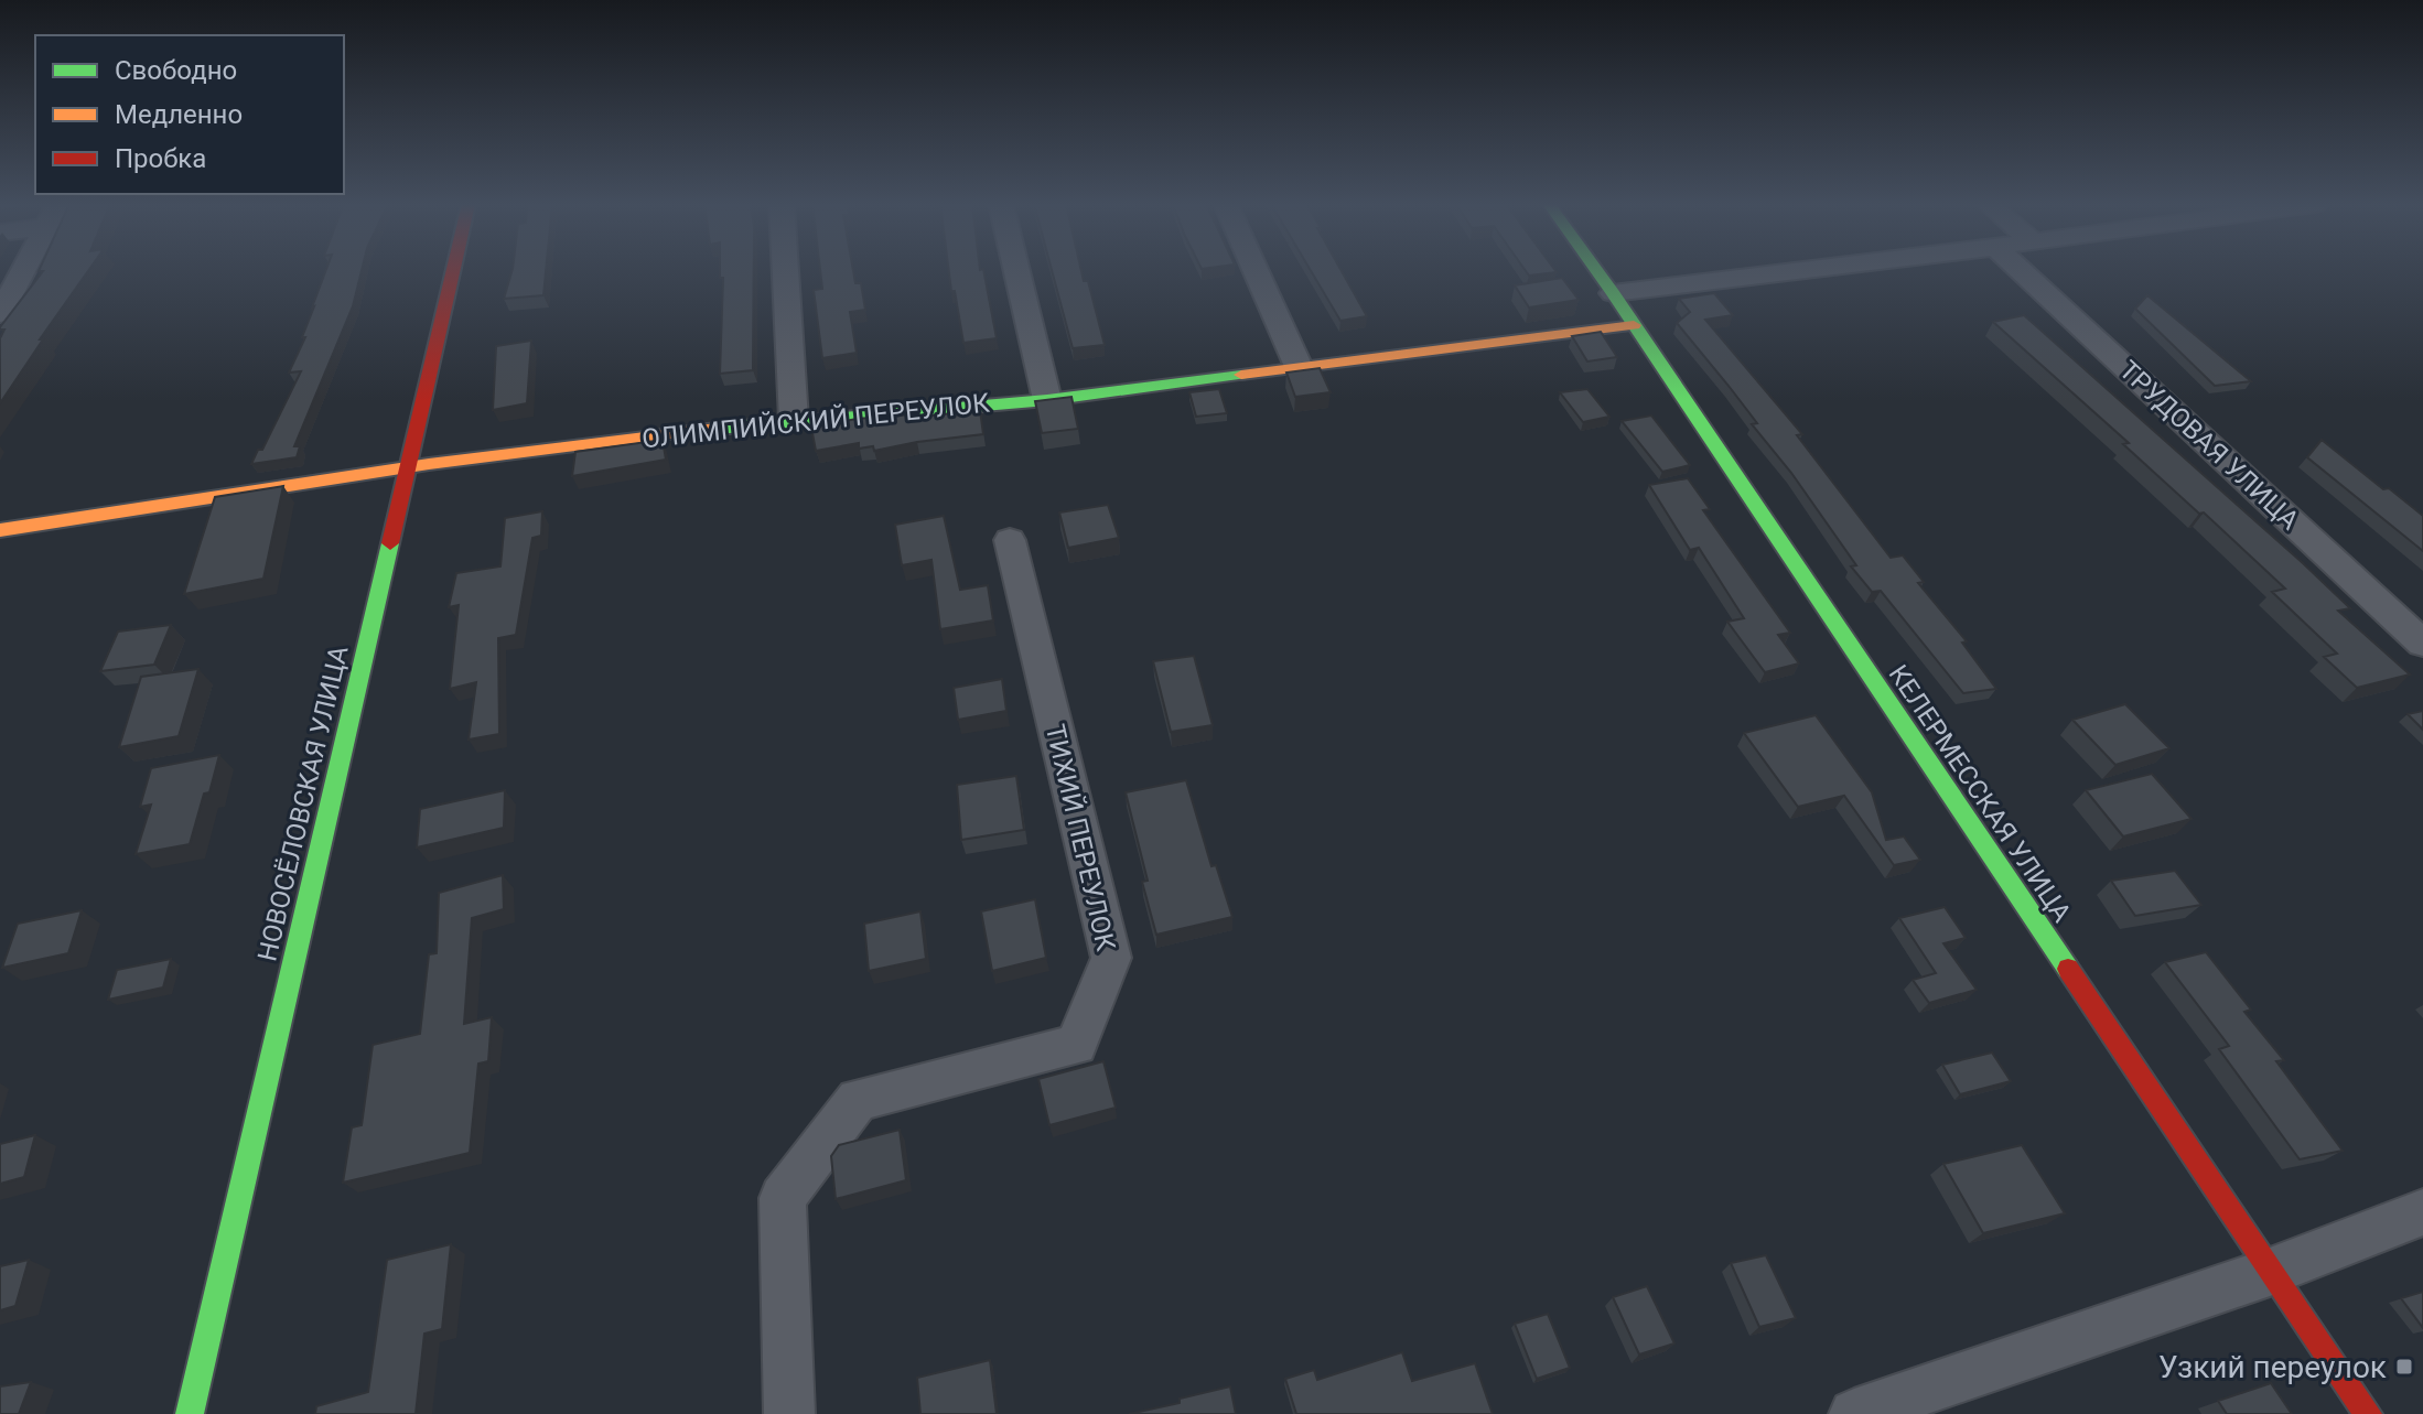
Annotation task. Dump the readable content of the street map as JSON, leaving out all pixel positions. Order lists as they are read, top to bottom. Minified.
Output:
{"streets":{"street":["ОЛИМПИЙСКИЙ ПЕРЕУЛОК","ТРУДОВАЯ УЛИЦА","КЕЛЕРМЕССКАЯ УЛИЦА","НОВОСЁЛОВСКАЯ УЛИЦА","ТИХИЙ ПЕРЕУЛОК"]},"crossings":[["ОЛИМПИЙСКИЙ ПЕРЕУЛОК","КЕЛЕРМЕССКАЯ УЛИЦА"],["ОЛИМПИЙСКИЙ ПЕРЕУЛОК","НОВОСЁЛОВСКАЯ УЛИЦА"]],"places":{"transit":["Узкий переулок"]},"legend":["Свободно","Медленно","Пробка"]}
